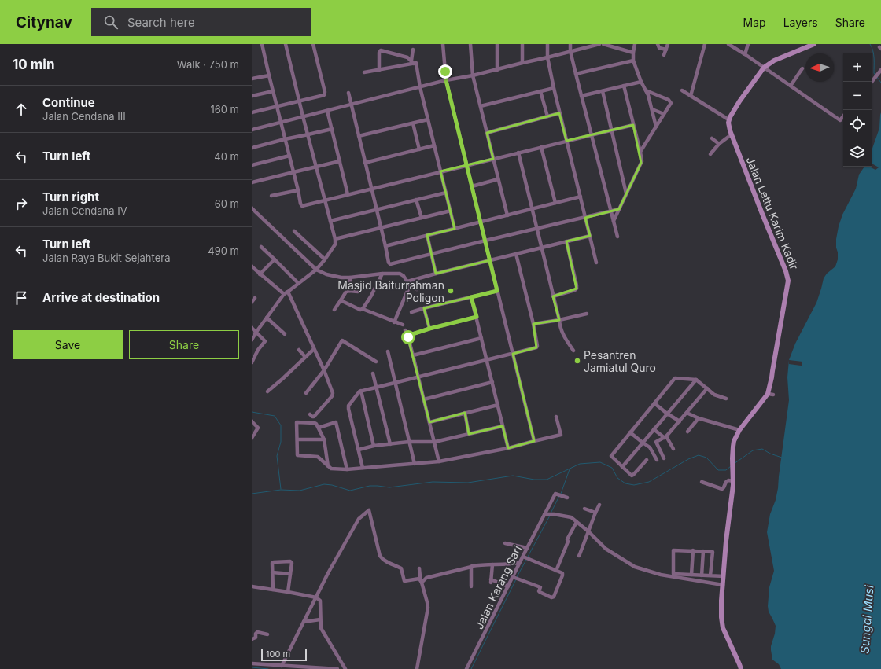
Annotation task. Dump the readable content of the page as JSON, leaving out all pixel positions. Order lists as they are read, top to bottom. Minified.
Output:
{"streets":{"street":["Jalan Lettu Karim Kadir","Jalan Karang Sari"]},"water":["Sungai Musi"],"places":["Masjid Baiturrahman Poligon","Pesantren Jamiatul Quro"],"scale_bar":"100 m","north":"left","page":{"header":"Citynav","search":"Search here","nav":["Map","Layers","Share"],"heading":["10 min","Walk · 750 m"],"map_buttons":["+","−"],"list":[["Continue","Jalan Cendana III","160 m"],["Turn left","40 m"],["Turn right","Jalan Cendana IV","60 m"],["Turn left","Jalan Raya Bukit Sejahtera","490 m"],"Arrive at destination"],"buttons":["Save","Share"],"scale":"100 m"}}
